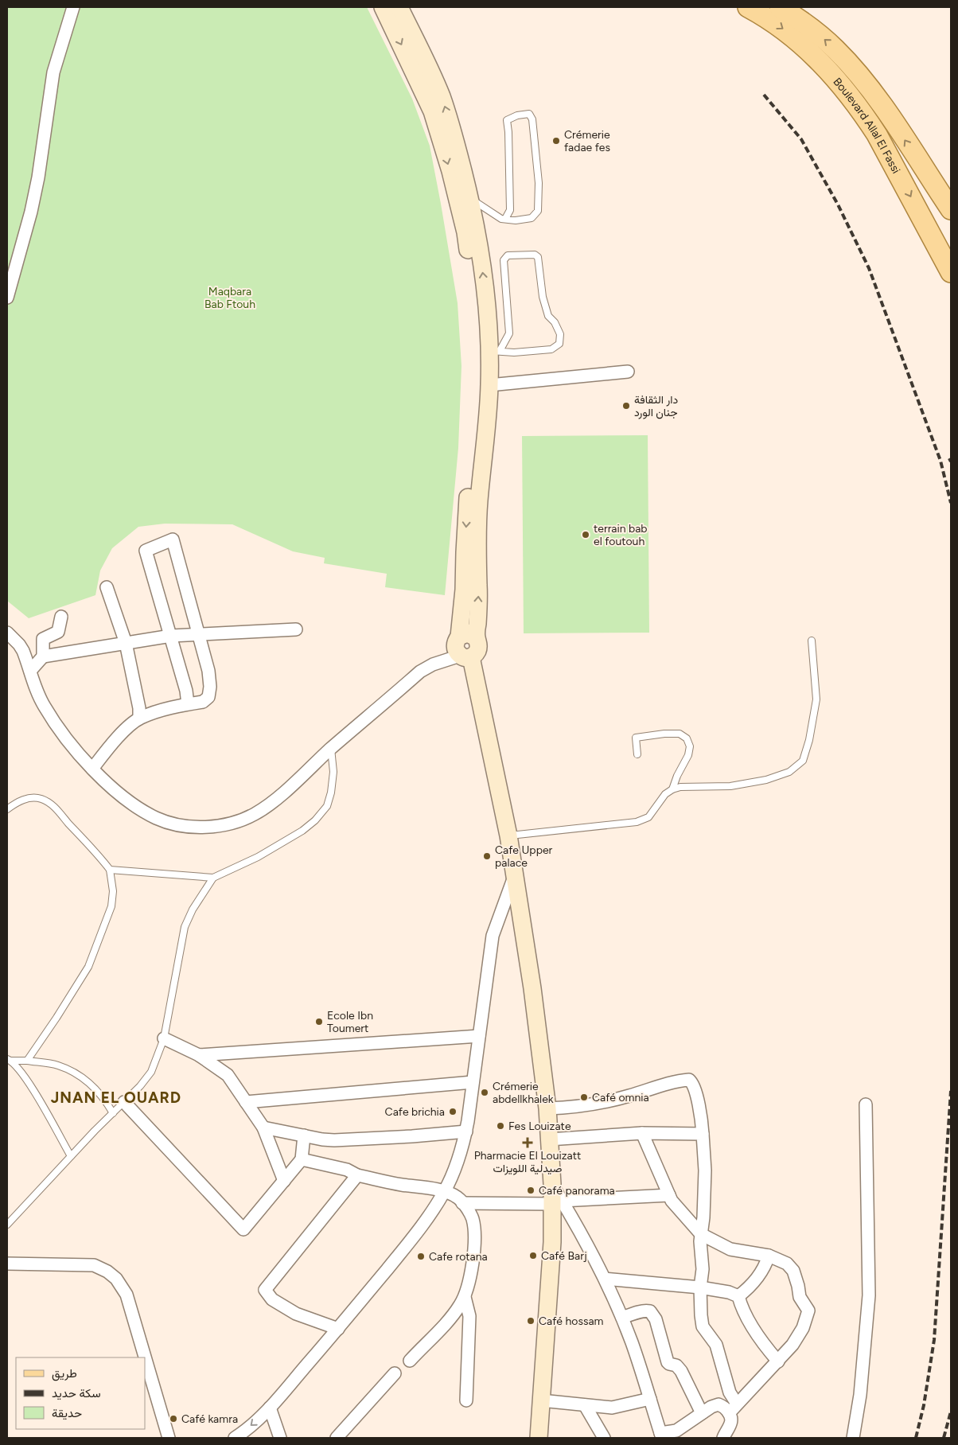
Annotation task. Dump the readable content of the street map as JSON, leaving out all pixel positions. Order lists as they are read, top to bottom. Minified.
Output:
{"streets":{"main road":["Boulevard Allal El Fassi"]},"districts":["JNAN EL OUARD"],"parks":["Maqbara Bab Ftouh"],"places":{"other":["Crémerie fadae fes","دار الثقافة جنان الورد","terrain bab el foutouh","Cafe Upper palace","Ecole Ibn Toumert","Crémerie abdellkhalek","Café omnia","Cafe brichia","Fes Louizate","Café panorama","Café Barj","Cafe rotana","Café hossam","Café kamra"],"health":["Pharmacie El Louizatt صيدلية اللويزات"]},"legend":["طريق","سكة حديد","حديقة"]}
